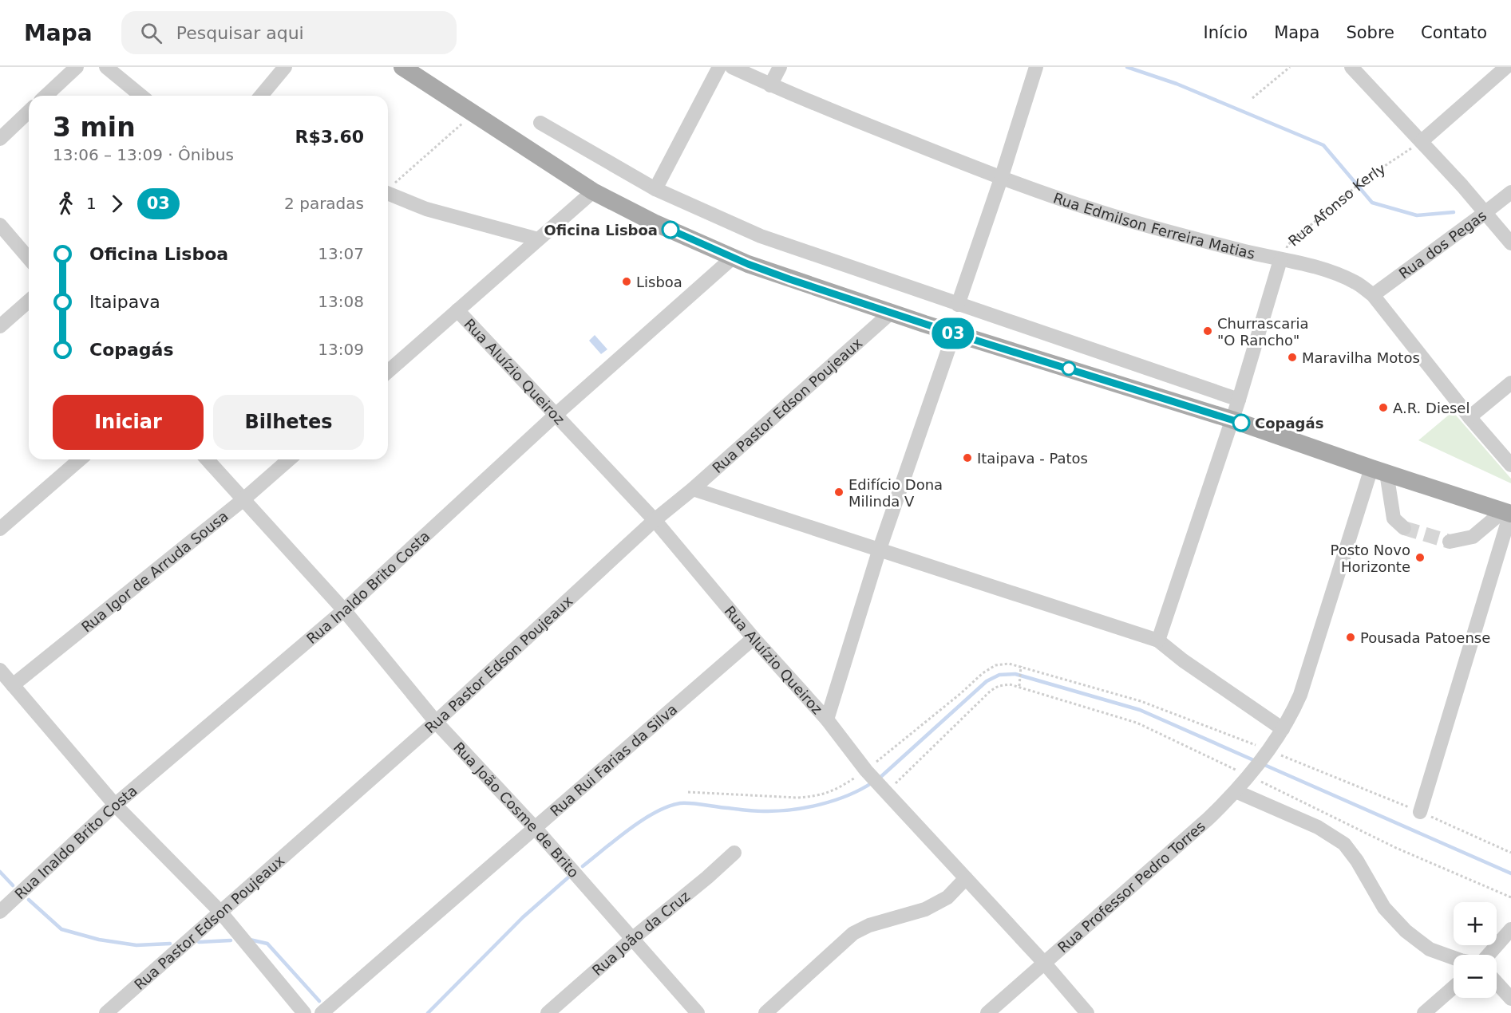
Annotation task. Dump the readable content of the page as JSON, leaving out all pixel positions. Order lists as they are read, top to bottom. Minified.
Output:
{"streets":{"street":["Rua Afonso Kerly","Rua Edmilson Ferreira Matias","Rua dos Pegas","Rua Aluízio Queiroz","Rua Pastor Edson Poujeaux","Rua Igor de Arruda Sousa","Rua Inaldo Brito Costa","Rua Rui Farias da Silva","Rua João Cosme de Brito","Rua Professor Pedro Torres","Rua João da Cruz"]},"crossings":[["Rua Afonso Kerly","Rua Edmilson Ferreira Matias"],["Rua Edmilson Ferreira Matias","Rua dos Pegas"],["Rua Aluízio Queiroz","Rua Pastor Edson Poujeaux"],["Rua Aluízio Queiroz","Rua Inaldo Brito Costa"],["Rua Aluízio Queiroz","Rua Rui Farias da Silva"],["Rua Aluízio Queiroz","Rua Professor Pedro Torres"],["Rua Pastor Edson Poujeaux","Rua João Cosme de Brito"],["Rua Igor de Arruda Sousa","Rua João Cosme de Brito"],["Rua Inaldo Brito Costa","Rua João Cosme de Brito"],["Rua Rui Farias da Silva","Rua João Cosme de Brito"],["Rua João Cosme de Brito","Rua João da Cruz"]],"places":["Oficina Lisboa","Lisboa","Churrascaria \"O Rancho\"","Maravilha Motos","A.R. Diesel","Copagás","Itaipava - Patos","Edifício Dona Milinda V","Posto Novo Horizonte","Pousada Patoense"],"lines":["bus line 03"],"page":{"header":"Mapa","search":"Pesquisar aqui","nav":["Início","Mapa","Sobre","Contato"],"on_map":"03","heading":["3 min","13:06 – 13:09 · Ônibus","R$3.60"],"legs":["1","03","2 paradas"],"list":[{"name":"Oficina Lisboa","value":"13:07"},{"name":"Itaipava","value":"13:08"},{"name":"Copagás","value":"13:09"}],"buttons":["Iniciar","Bilhetes"],"map_buttons":["+","−"]}}
